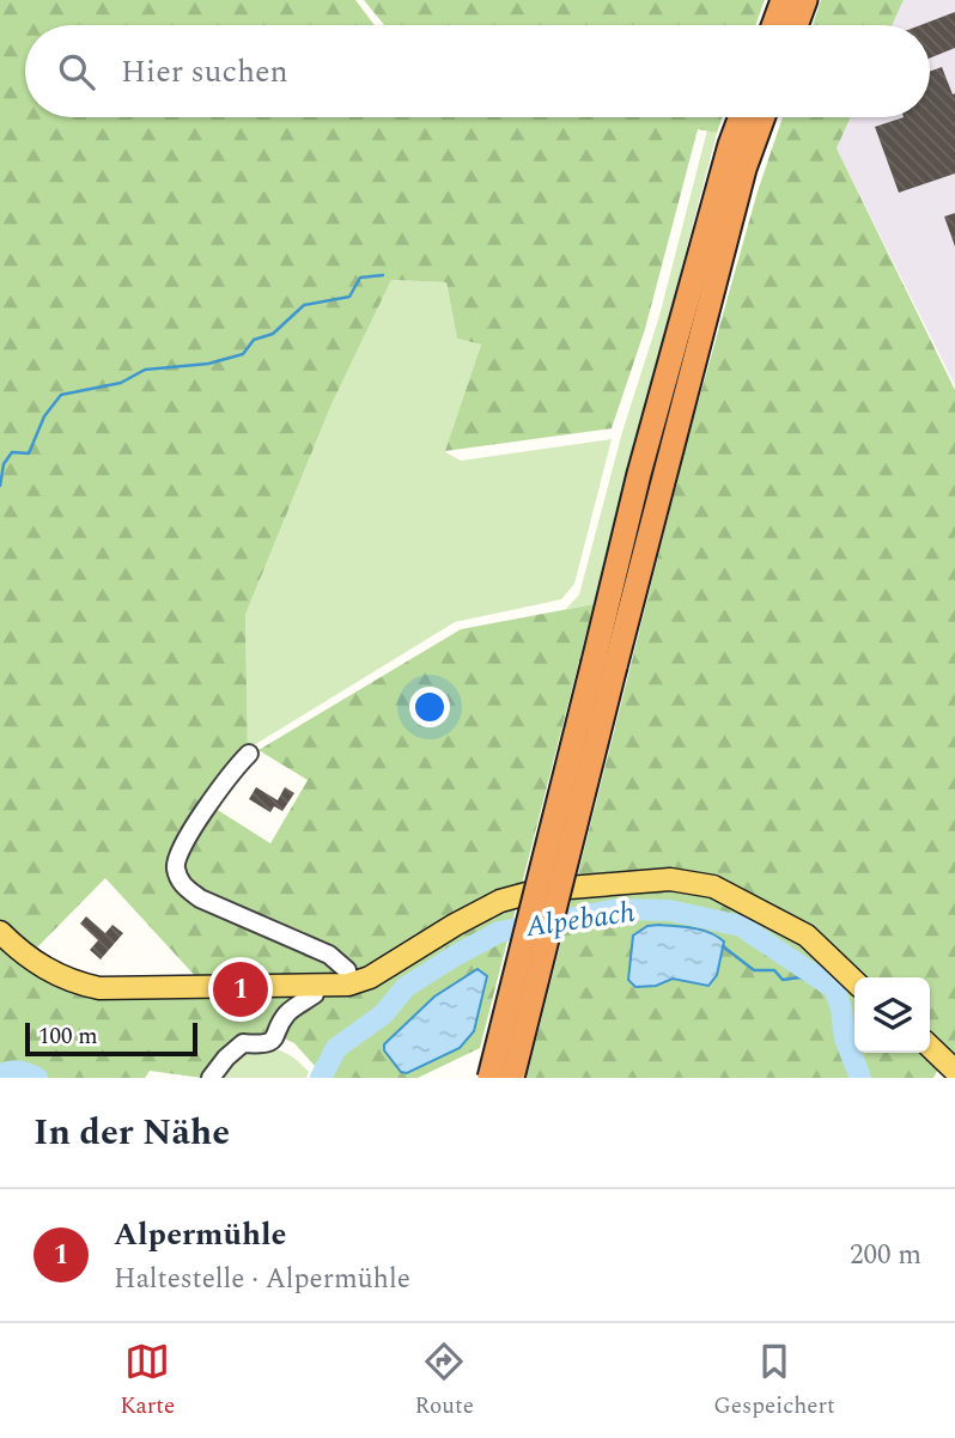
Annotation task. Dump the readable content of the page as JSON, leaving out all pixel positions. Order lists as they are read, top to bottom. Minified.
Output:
{"water":["Alpebach"],"scale_bar":"100 m","page":{"search":"Hier suchen","pins":"1","scale":"100 m","heading":"In der Nähe","list":[{"mark":"1","name":"Alpermühle","note":"Haltestelle · Alpermühle","value":"200 m"}],"nav":["Karte","Route","Gespeichert"]}}
